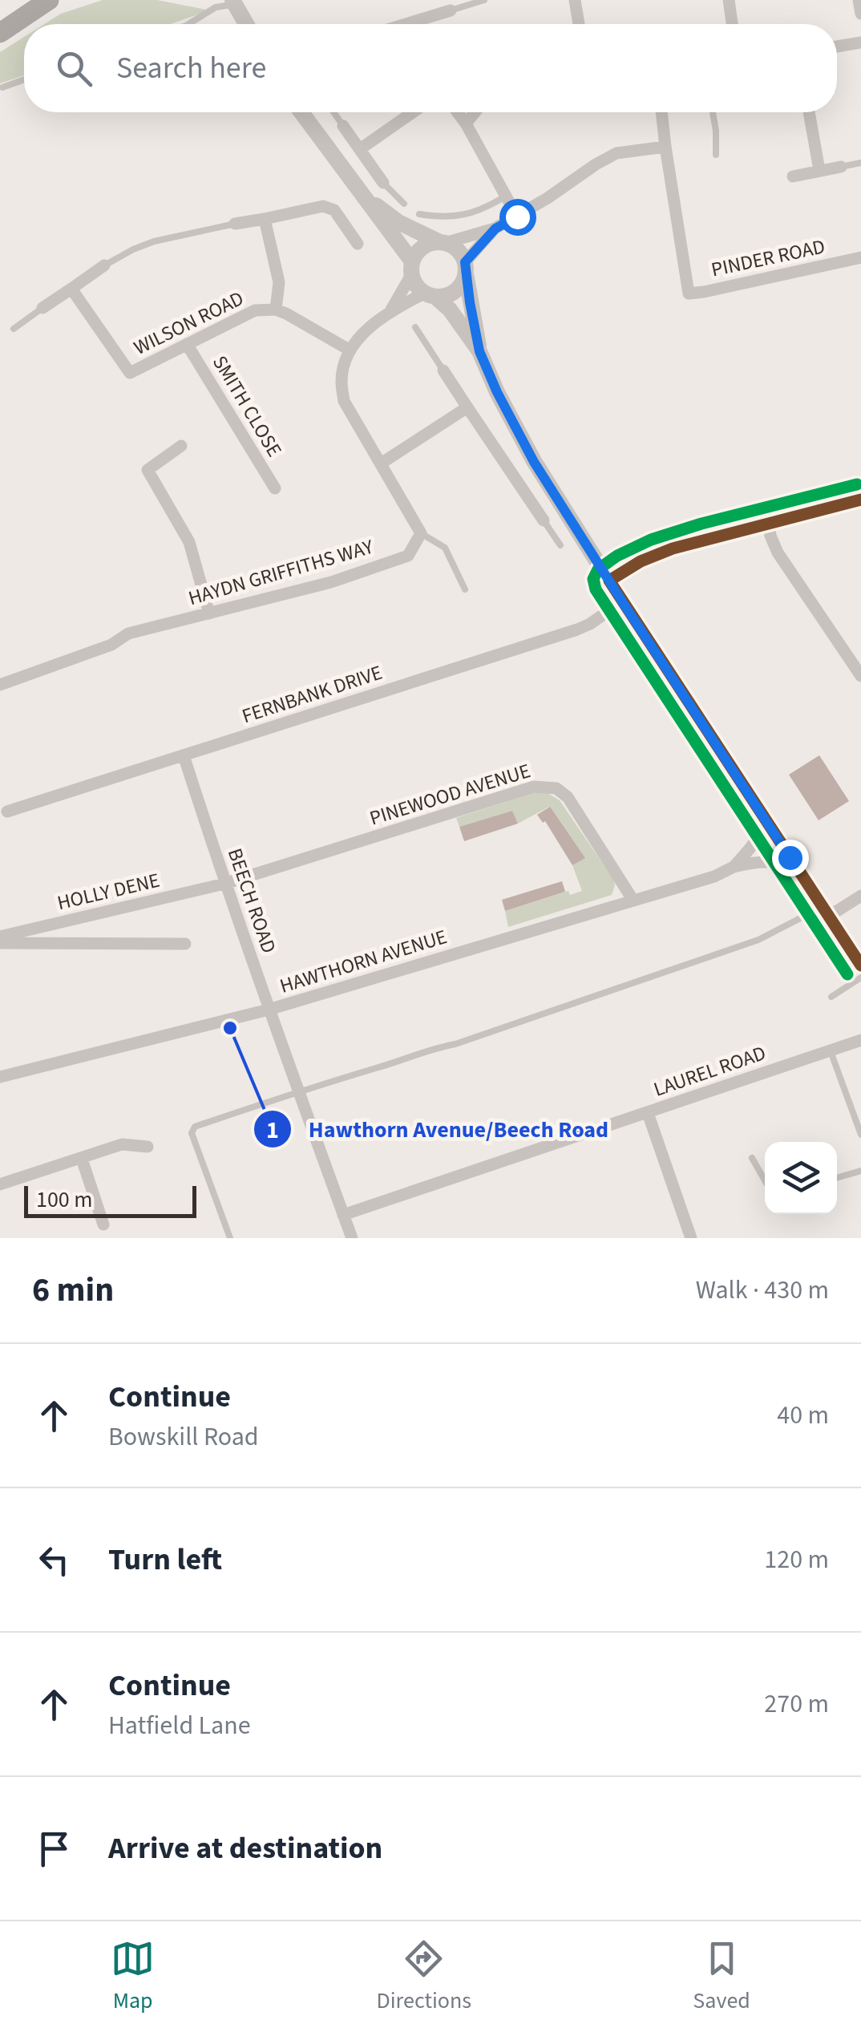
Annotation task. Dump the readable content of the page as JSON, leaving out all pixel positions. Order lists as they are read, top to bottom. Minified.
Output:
{"streets":{"street":["PINDER ROAD","WILSON ROAD","SMITH CLOSE","HAYDN GRIFFITHS WAY","FERNBANK DRIVE","PINEWOOD AVENUE","HOLLY DENE","BEECH ROAD","HAWTHORN AVENUE","LAUREL ROAD"]},"crossings":[["WILSON ROAD","SMITH CLOSE"],["FERNBANK DRIVE","BEECH ROAD"],["PINEWOOD AVENUE","HOLLY DENE"],["PINEWOOD AVENUE","BEECH ROAD"],["PINEWOOD AVENUE","HAWTHORN AVENUE"],["HOLLY DENE","BEECH ROAD"],["BEECH ROAD","HAWTHORN AVENUE"],["BEECH ROAD","LAUREL ROAD"]],"places":["Hawthorn Avenue/Beech Road"],"scale_bar":"100 m","page":{"search":"Search here","scale":"100 m","heading":["6 min","Walk · 430 m"],"list":[["Continue","Bowskill Road","40 m"],["Turn left","120 m"],["Continue","Hatfield Lane","270 m"],"Arrive at destination"],"nav":["Map","Directions","Saved"]}}
